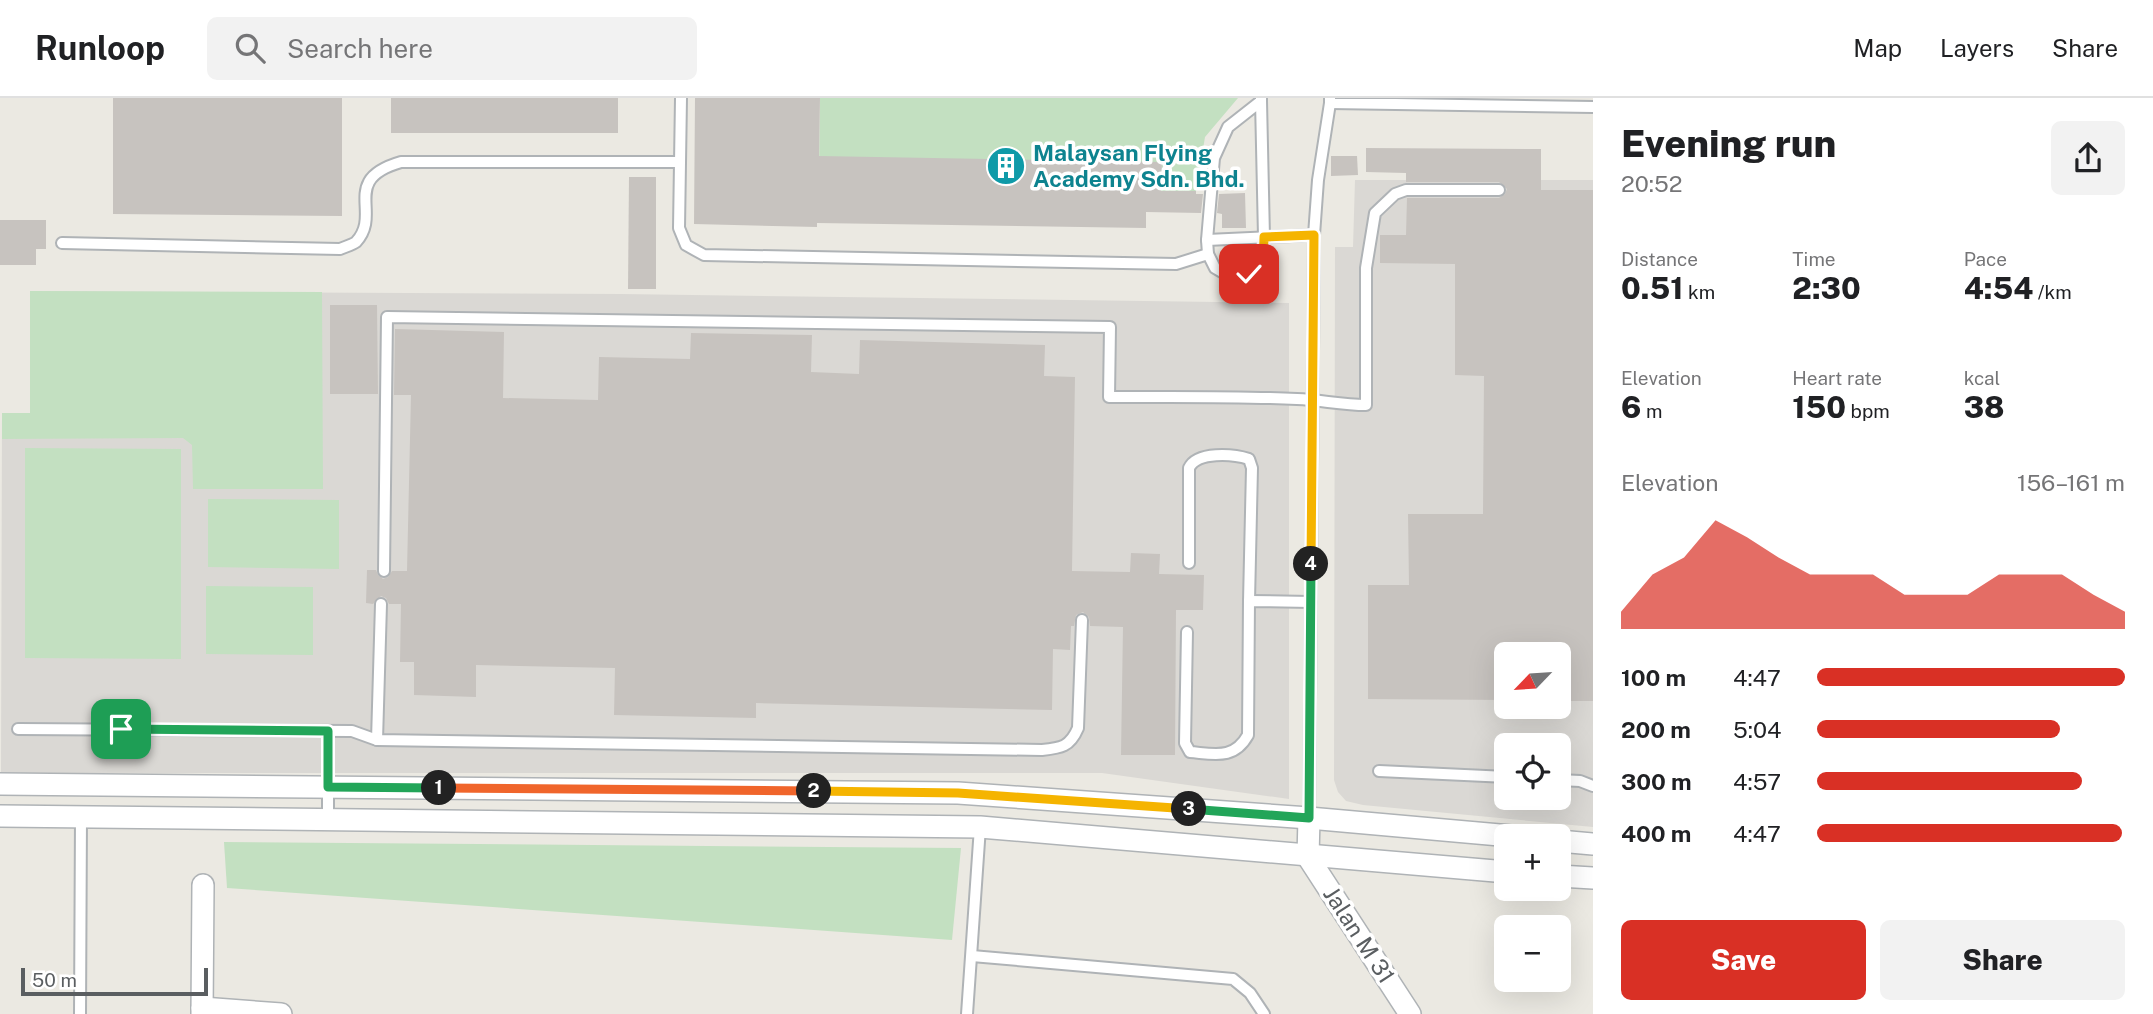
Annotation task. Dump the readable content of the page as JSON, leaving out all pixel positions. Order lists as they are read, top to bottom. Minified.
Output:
{"streets":{"street":["Jalan M 31"]},"places":{"building":["Malaysan Flying Academy Sdn. Bhd."]},"scale_bar":"50 m","north":"bottom left","page":{"header":"Runloop","search":"Search here","nav":["Map","Layers","Share"],"heading":["Evening run","20:52"],"stats":[["Distance","0.51 km"],["Time","2:30"],["Pace","4:54 /km"],["Elevation","6 m"],["Heart rate","150 bpm"],["kcal","38"]],"chart":["Elevation","156–161 m"],"pins":["4","1","2","3"],"map_buttons":["+","−"],"list":[{"name":"100 m","note":"4:47"},{"name":"200 m","note":"5:04"},{"name":"300 m","note":"4:57"},{"name":"400 m","note":"4:47"}],"buttons":["Save","Share"],"scale":"50 m"}}
